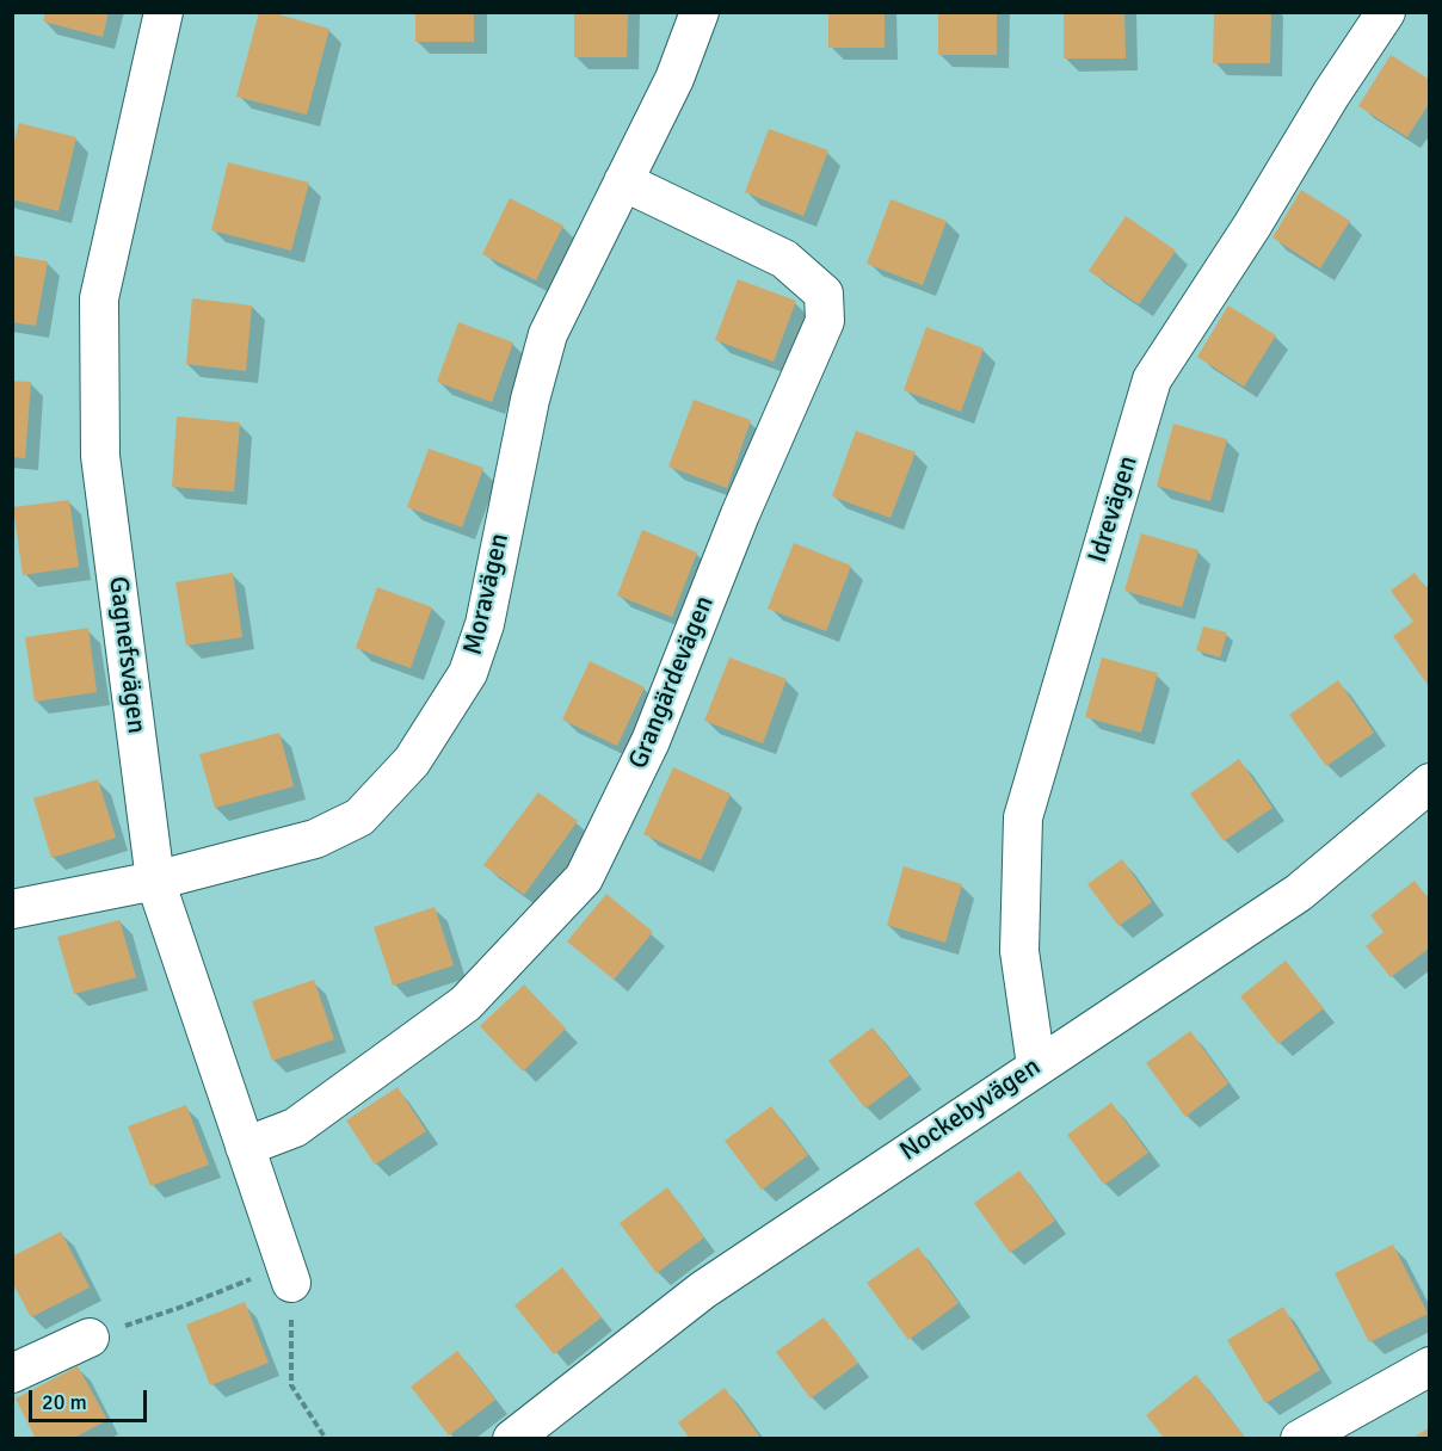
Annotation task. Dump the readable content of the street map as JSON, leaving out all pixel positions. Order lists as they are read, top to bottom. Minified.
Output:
{"streets":{"street":["Idrevägen","Moravägen","Gagnefsvägen","Grangärdevägen","Nockebyvägen"]},"crossings":[["Idrevägen","Nockebyvägen"],["Moravägen","Gagnefsvägen"],["Moravägen","Grangärdevägen"],["Gagnefsvägen","Grangärdevägen"]],"scale_bar":"20 m"}
